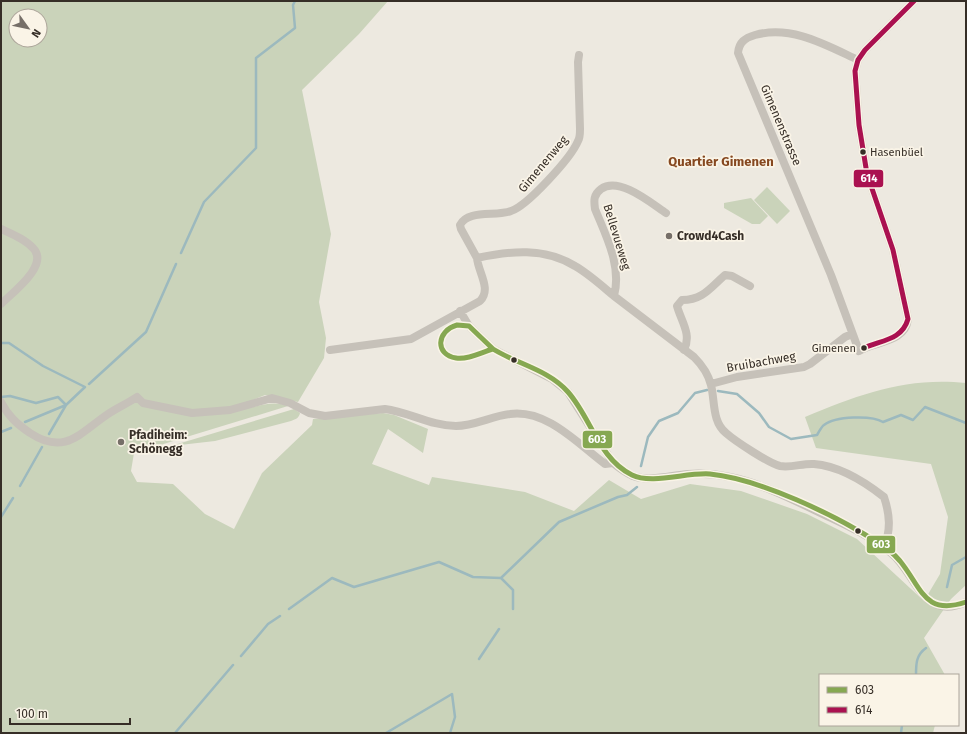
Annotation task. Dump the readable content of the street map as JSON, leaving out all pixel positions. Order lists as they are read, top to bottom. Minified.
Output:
{"streets":{"street":["Gimenenstrasse","Gimenenweg","Bellevueweg","Bruibachweg"]},"crossings":[["Gimenenstrasse","Bruibachweg"]],"districts":["Quartier Gimenen"],"places":["Hasenbüel","Crowd4Cash","Gimenen","Pfadiheim: Schönegg"],"lines":["transit line 614","transit line 603"],"legend":["603","614"],"scale_bar":"100 m","north":"bottom right"}
